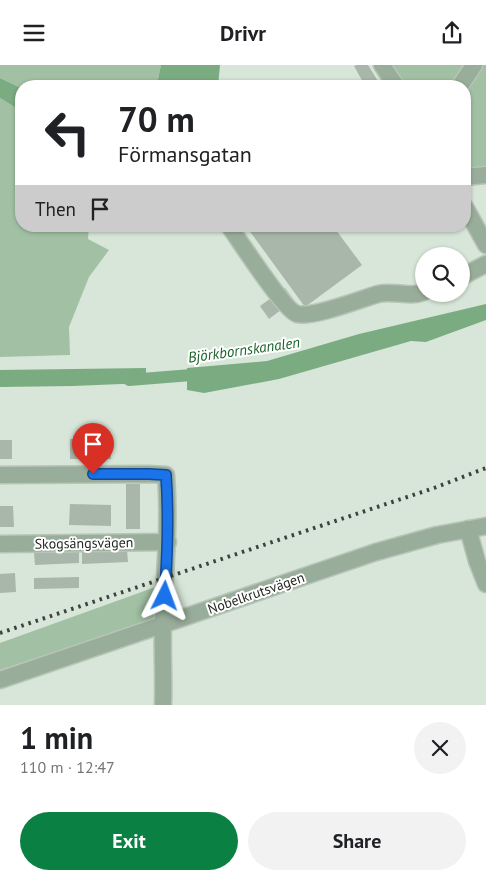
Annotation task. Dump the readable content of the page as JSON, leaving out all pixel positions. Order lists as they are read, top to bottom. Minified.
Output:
{"streets":{"street":["Skogsängsvägen","Nobelkrutsvägen"]},"water":["Björkbornskanalen"],"page":{"header":"Drivr","turn":["70 m","Förmansgatan"],"then":"Then","heading":["1 min","110 m · 12:47"],"buttons":["Exit","Share"]}}
